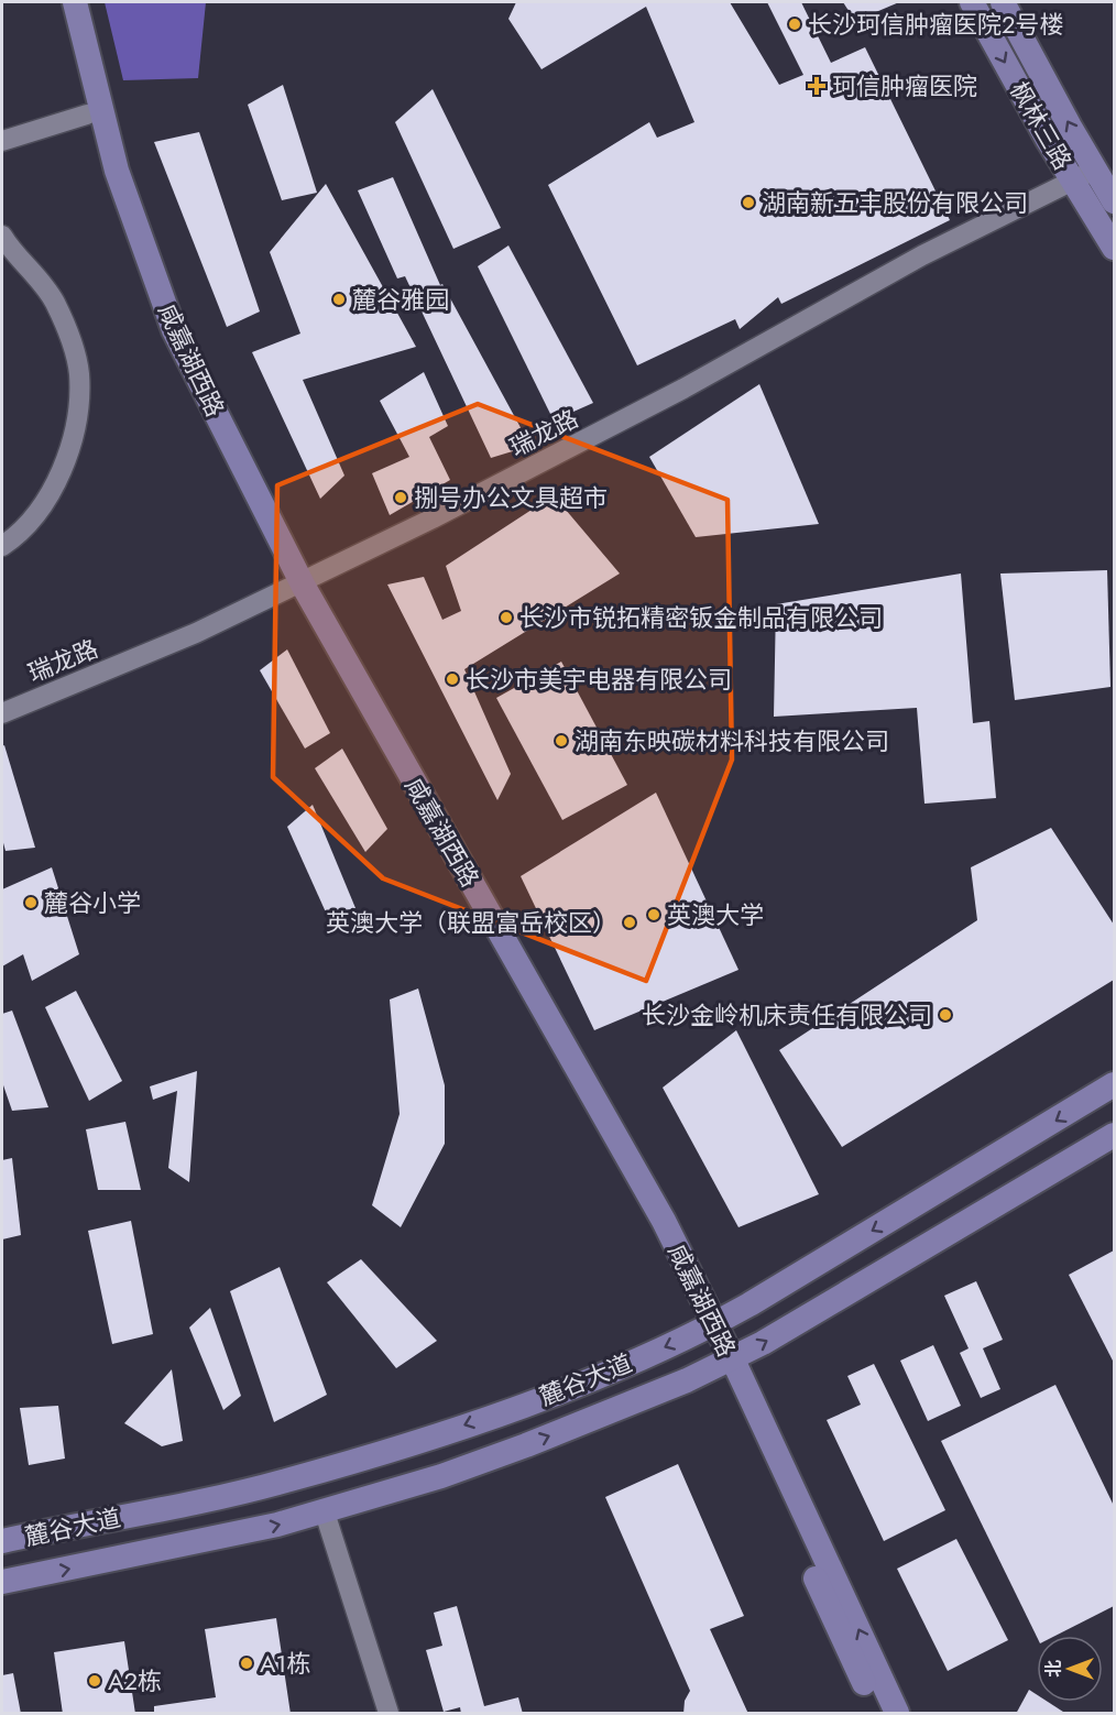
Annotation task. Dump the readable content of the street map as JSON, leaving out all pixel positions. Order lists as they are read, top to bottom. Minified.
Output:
{"streets":{"main road":["枫林三路","咸嘉湖西路","麓谷大道"],"street":["瑞龙路"]},"crossings":[["枫林三路","瑞龙路"],["咸嘉湖西路","瑞龙路"],["咸嘉湖西路","麓谷大道"]],"places":{"other":["长沙珂信肿瘤医院2号楼","湖南新五丰股份有限公司","麓谷雅园","捌号办公文具超市","长沙市锐拓精密钣金制品有限公司","长沙市美宇电器有限公司","湖南东映碳材料科技有限公司","麓谷小学","英澳大学","英澳大学（联盟富岳校区）","长沙金岭机床责任有限公司","A1栋","A2栋"],"health":["珂信肿瘤医院"]},"north":"left"}
